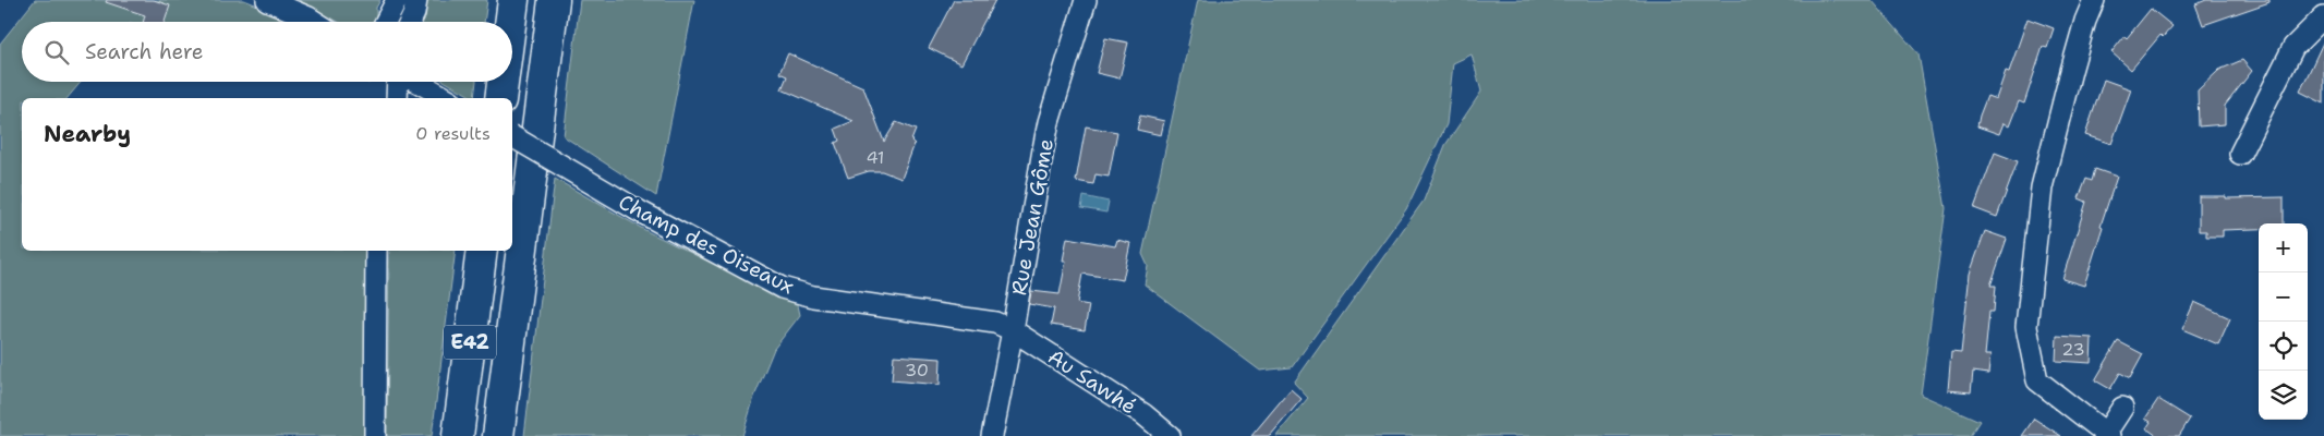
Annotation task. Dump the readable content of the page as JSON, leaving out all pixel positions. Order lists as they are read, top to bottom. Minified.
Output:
{"streets":{"highway":["E42"],"street":["Rue Jean Gôme","Champ des Oiseaux","Au Sawhé"]},"crossings":[["Rue Jean Gôme","Champ des Oiseaux"],["Rue Jean Gôme","Au Sawhé"],["Champ des Oiseaux","Au Sawhé"]],"house_numbers":["41","23","30"],"page":{"search":"Search here","heading":["Nearby","0 results"],"map_buttons":["+","−"]}}
